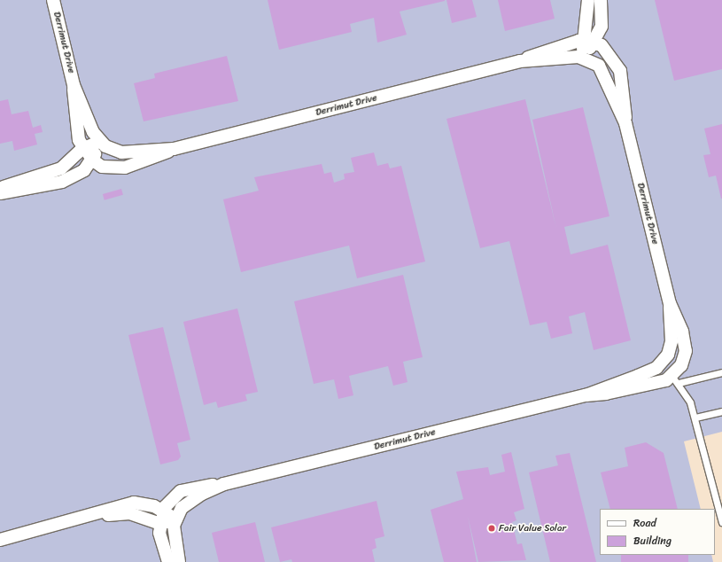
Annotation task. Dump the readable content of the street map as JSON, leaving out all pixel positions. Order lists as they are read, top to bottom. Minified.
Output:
{"streets":{"street":["Derrimut Drive"]},"places":["Fair Value Solar"],"legend":["Road","Building"]}
